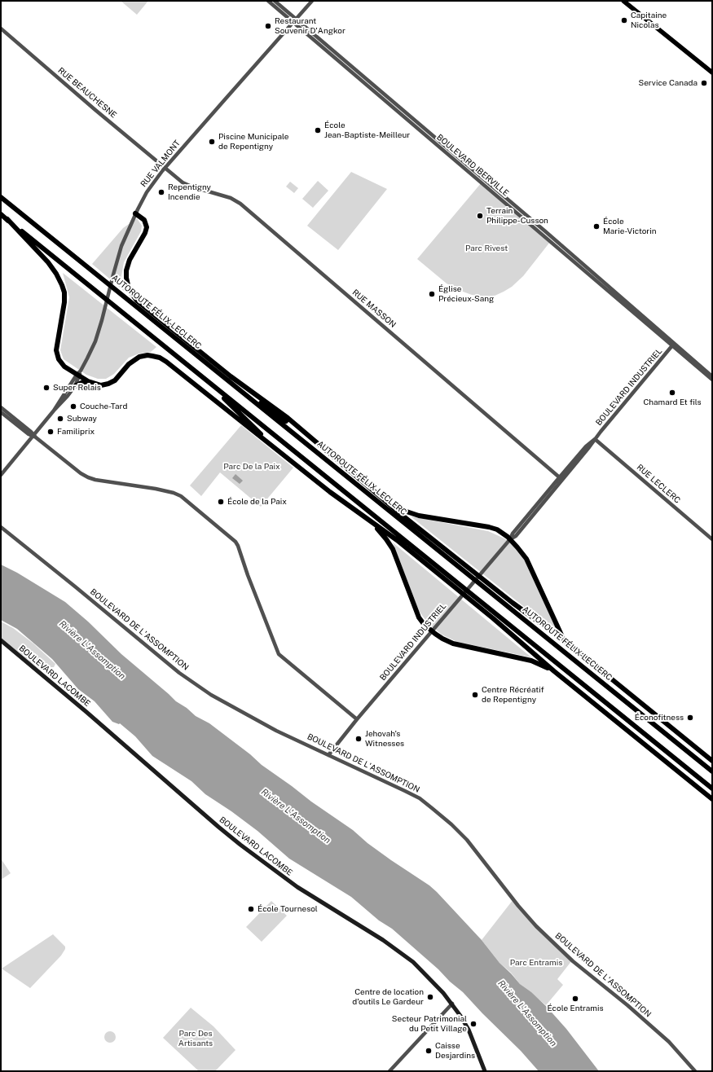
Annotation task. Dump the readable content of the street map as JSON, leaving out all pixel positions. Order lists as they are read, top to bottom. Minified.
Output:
{"streets":{"highway":["AUTOROUTE FÉLIX-LECLERC"],"main road":["BOULEVARD LACOMBE"],"street":["RUE BEAUCHESNE","RUE VALMONT","BOULEVARD IBERVILLE","RUE MASSON","BOULEVARD INDUSTRIEL","RUE LECLERC","BOULEVARD DE L'ASSOMPTION"]},"crossings":[["RUE BEAUCHESNE","RUE VALMONT"],["RUE BEAUCHESNE","RUE MASSON"],["RUE VALMONT","BOULEVARD IBERVILLE"],["RUE VALMONT","RUE MASSON"],["BOULEVARD IBERVILLE","BOULEVARD INDUSTRIEL"],["RUE MASSON","BOULEVARD INDUSTRIEL"],["BOULEVARD INDUSTRIEL","RUE LECLERC"],["BOULEVARD INDUSTRIEL","BOULEVARD DE L'ASSOMPTION"]],"water":["Rivière L'Assomption"],"parks":["Parc Rivest","Parc De la Paix","Parc Entramis","Parc Des Artisants"],"places":["Capitaine Nicolas","Restaurant Souvenir D'Angkor","Service Canada","École Jean-Baptiste-Meilleur","Piscine Municipale de Repentigny","Repentigny Incendie","Terrain Philippe-Cusson","École Marie-Victorin","Église Précieux-Sang","Super Relais","Chamard Et fils","Couche-Tard","Subway","Familiprix","École de la Paix","Centre Récréatif de Repentigny","Éconofitness","Jehovah's Witnesses","École Tournesol","Centre de location d'outils Le Gardeur","École Entramis","Secteur Patrimonial du Petit Village","Caisse Desjardins"]}
